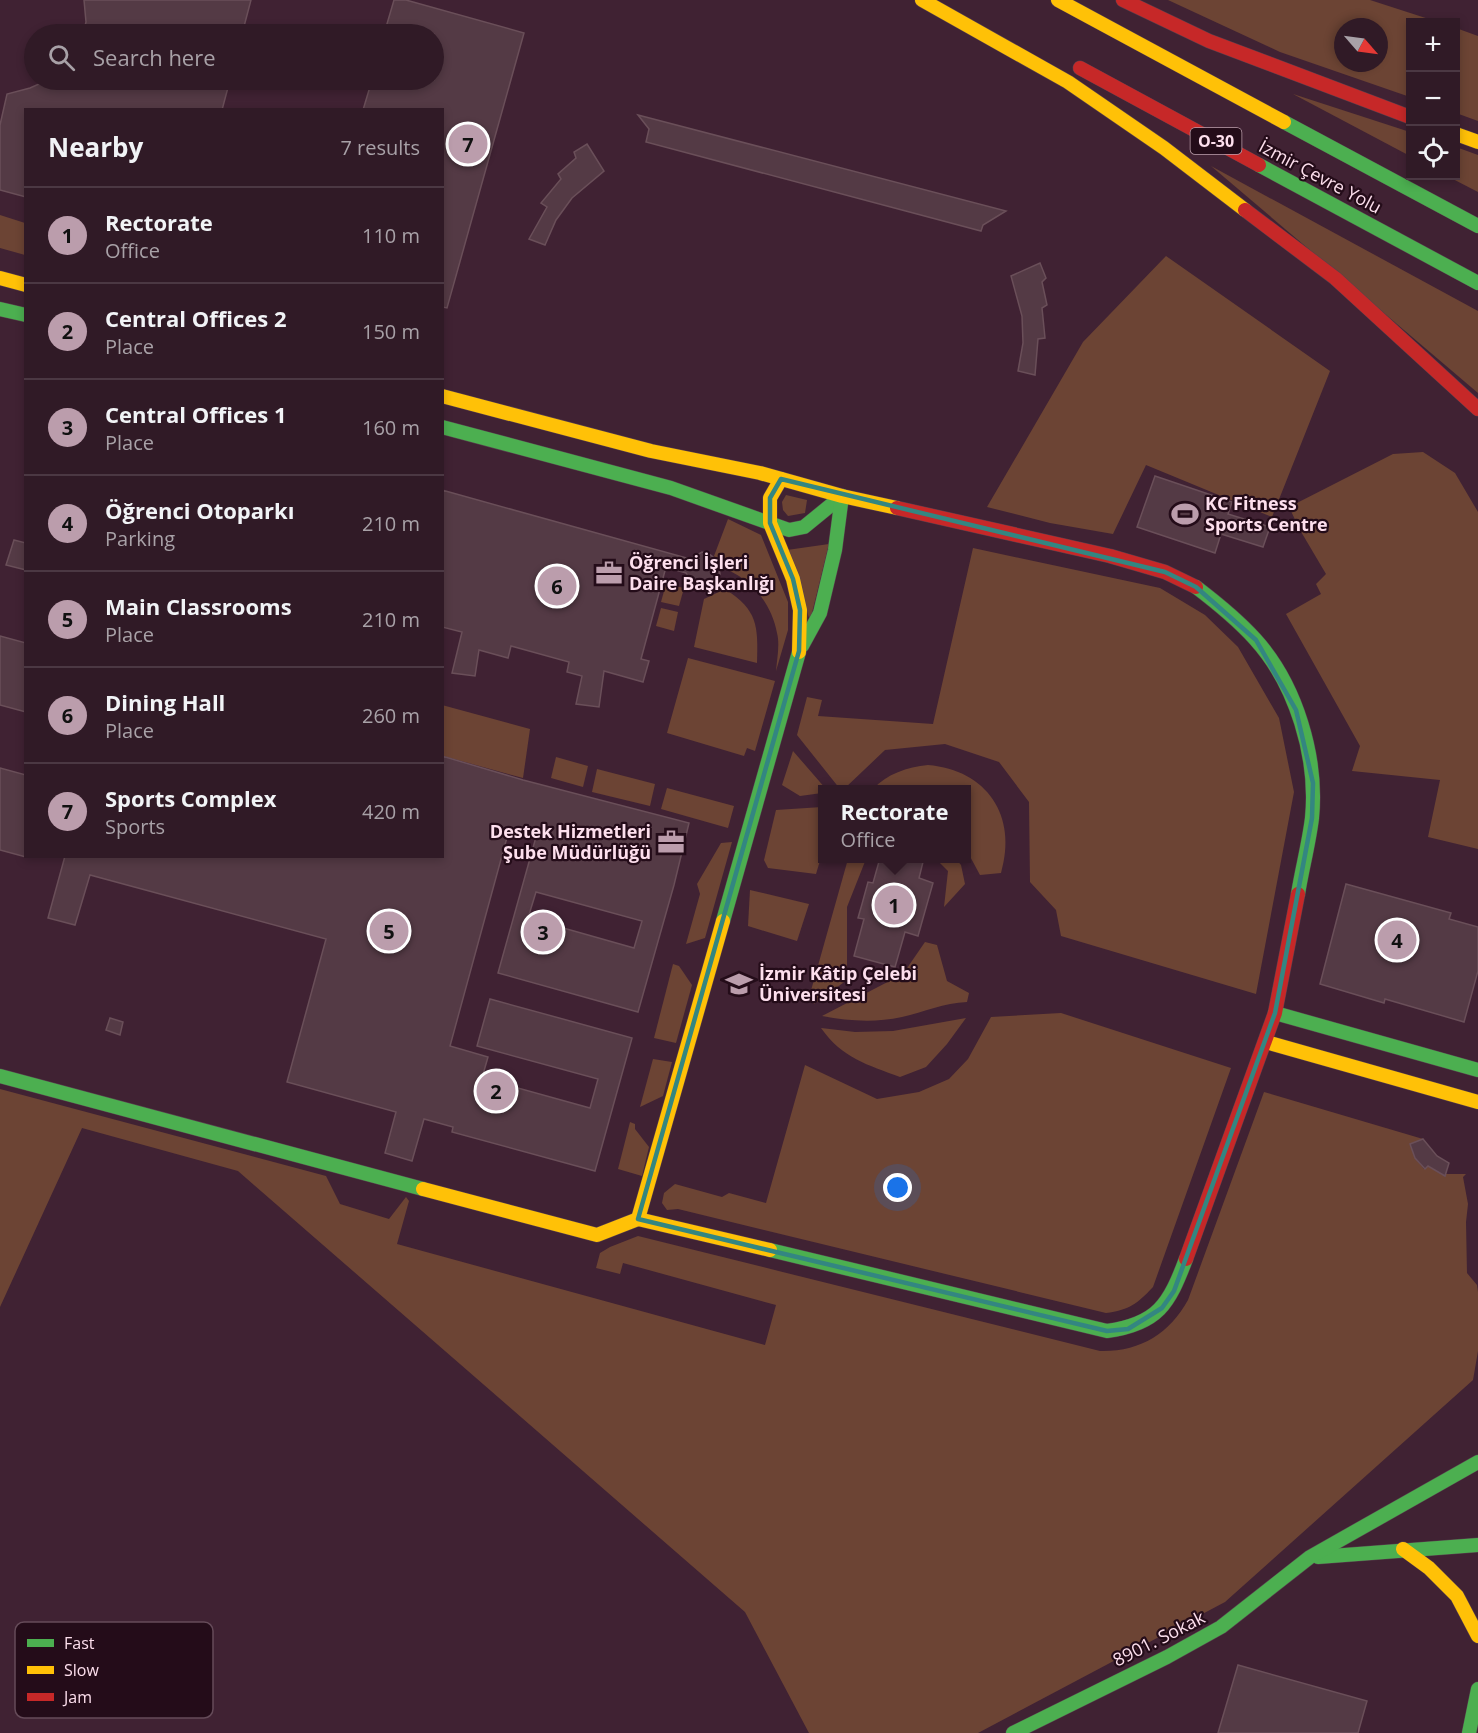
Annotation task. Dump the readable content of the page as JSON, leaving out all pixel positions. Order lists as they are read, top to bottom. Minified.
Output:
{"streets":{"main road":["O-30","İzmir Çevre Yolu","8901. Sokak"]},"places":{"sports":["KC Fitness Sports Centre"],"office":["Öğrenci İşleri Daire Başkanlığı","Destek Hizmetleri Şube Müdürlüğü"],"school or university":["İzmir Kâtip Çelebi Üniversitesi"]},"legend":["Fast","Slow","Jam"],"north":"bottom right","page":{"map_buttons":["+","−"],"search":"Search here","heading":["Nearby","7 results"],"pins":["7","6","1","5","3","4","2"],"list":[{"mark":"1","name":"Rectorate","note":"Office","value":"110 m"},{"mark":"2","name":"Central Offices 2","note":"Place","value":"150 m"},{"mark":"3","name":"Central Offices 1","note":"Place","value":"160 m"},{"mark":"4","name":"Öğrenci Otoparkı","note":"Parking","value":"210 m"},{"mark":"5","name":"Main Classrooms","note":"Place","value":"210 m"},{"mark":"6","name":"Dining Hall","note":"Place","value":"260 m"},{"mark":"7","name":"Sports Complex","note":"Sports","value":"420 m"}],"popup":["Rectorate","Office"]}}
